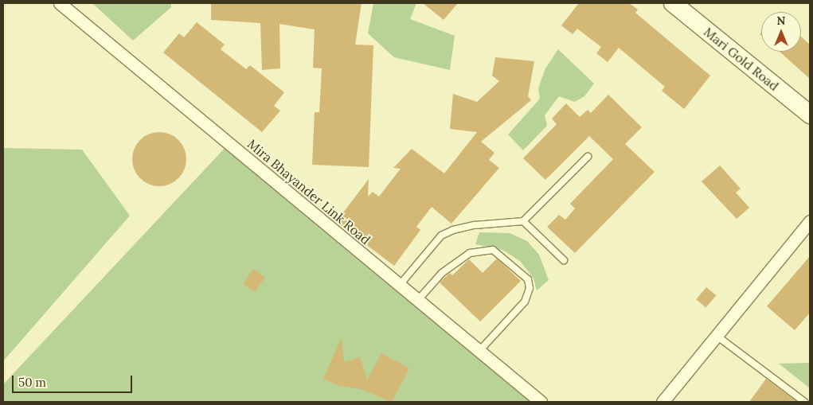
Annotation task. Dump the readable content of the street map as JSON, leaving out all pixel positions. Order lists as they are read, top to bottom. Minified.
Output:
{"streets":{"street":["Mari Gold Road","Mira Bhayander Link Road"]},"scale_bar":"50 m","north":"top"}
